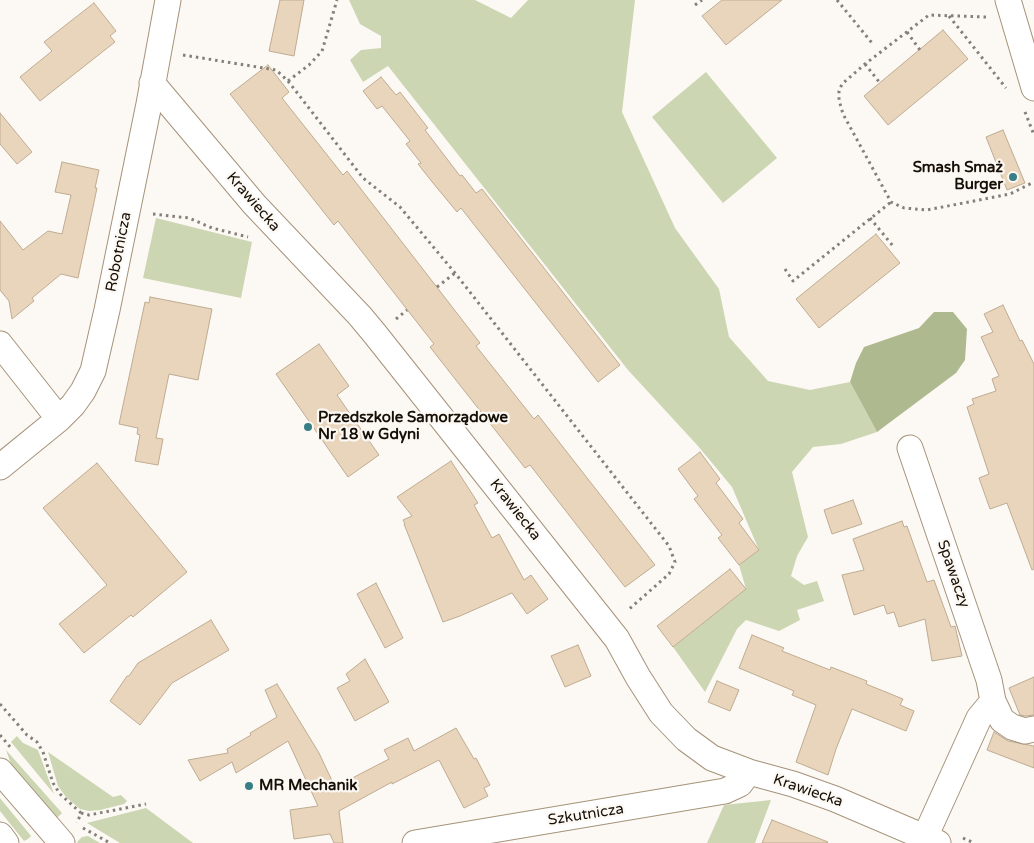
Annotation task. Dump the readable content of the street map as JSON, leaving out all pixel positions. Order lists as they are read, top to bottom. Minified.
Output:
{"streets":{"street":["Krawiecka","Robotnicza","Spawaczy","Szkutnicza"]},"crossings":[["Krawiecka","Robotnicza"],["Krawiecka","Szkutnicza"]],"places":["Smash Smaż Burger","Przedszkole Samorządowe Nr 18 w Gdyni","MR Mechanik"]}
